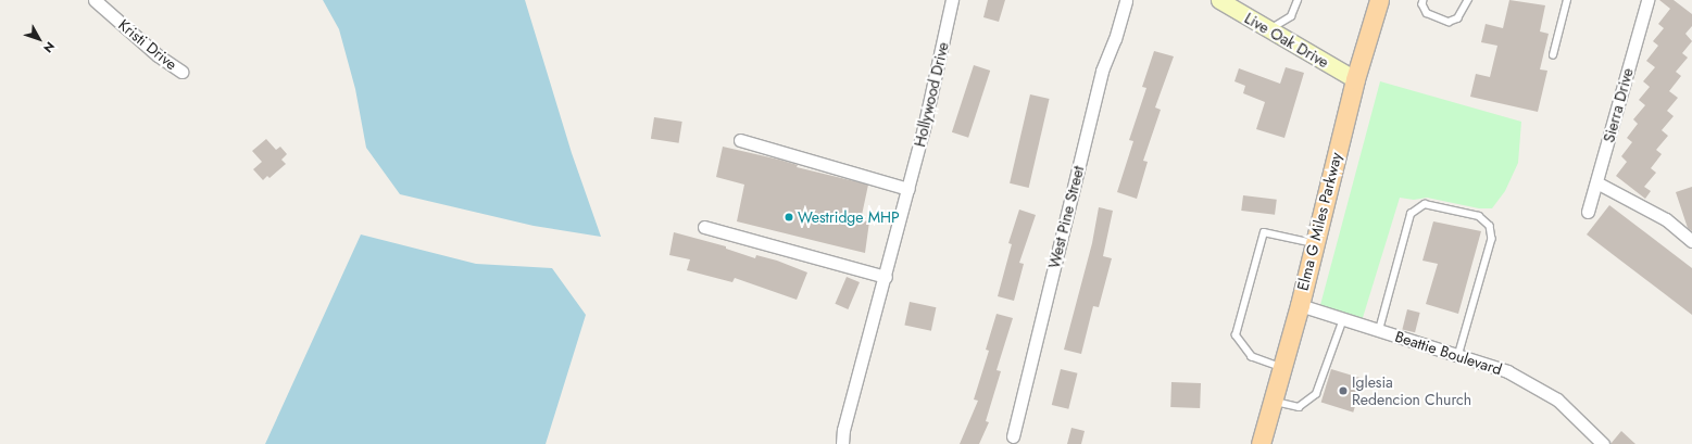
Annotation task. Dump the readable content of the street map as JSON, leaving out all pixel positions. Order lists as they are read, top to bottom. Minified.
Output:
{"streets":{"main road":["Elma G Miles Parkway"],"street":["Live Oak Drive","Kristi Drive","Hollywood Drive","Sierra Drive","West Pine Street","Beattie Boulevard"]},"crossings":[["Live Oak Drive","Elma G Miles Parkway"],["Elma G Miles Parkway","Beattie Boulevard"]],"places":["Westridge MHP","Iglesia Redencion Church"],"north":"bottom right"}
